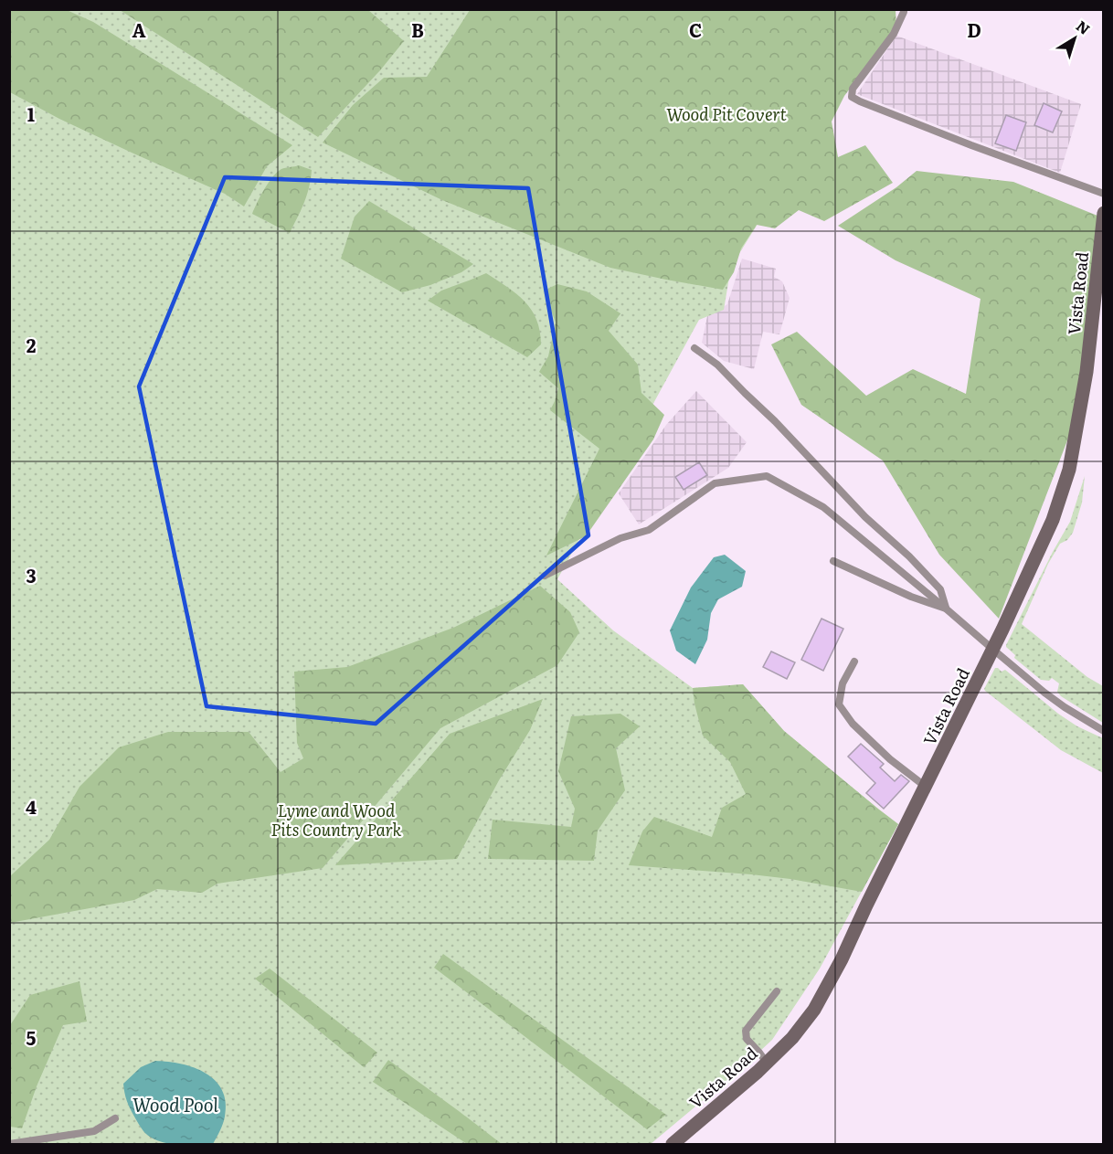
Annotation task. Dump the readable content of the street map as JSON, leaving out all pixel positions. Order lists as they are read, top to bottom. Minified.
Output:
{"streets":{"main road":["Vista Road"]},"water":["Wood Pool"],"parks":["Wood Pit Covert","Lyme and Wood Pits Country Park"],"north":"top right","grid":{"columns":["A","B","C","D"],"rows":["1","2","3","4","5"]}}
